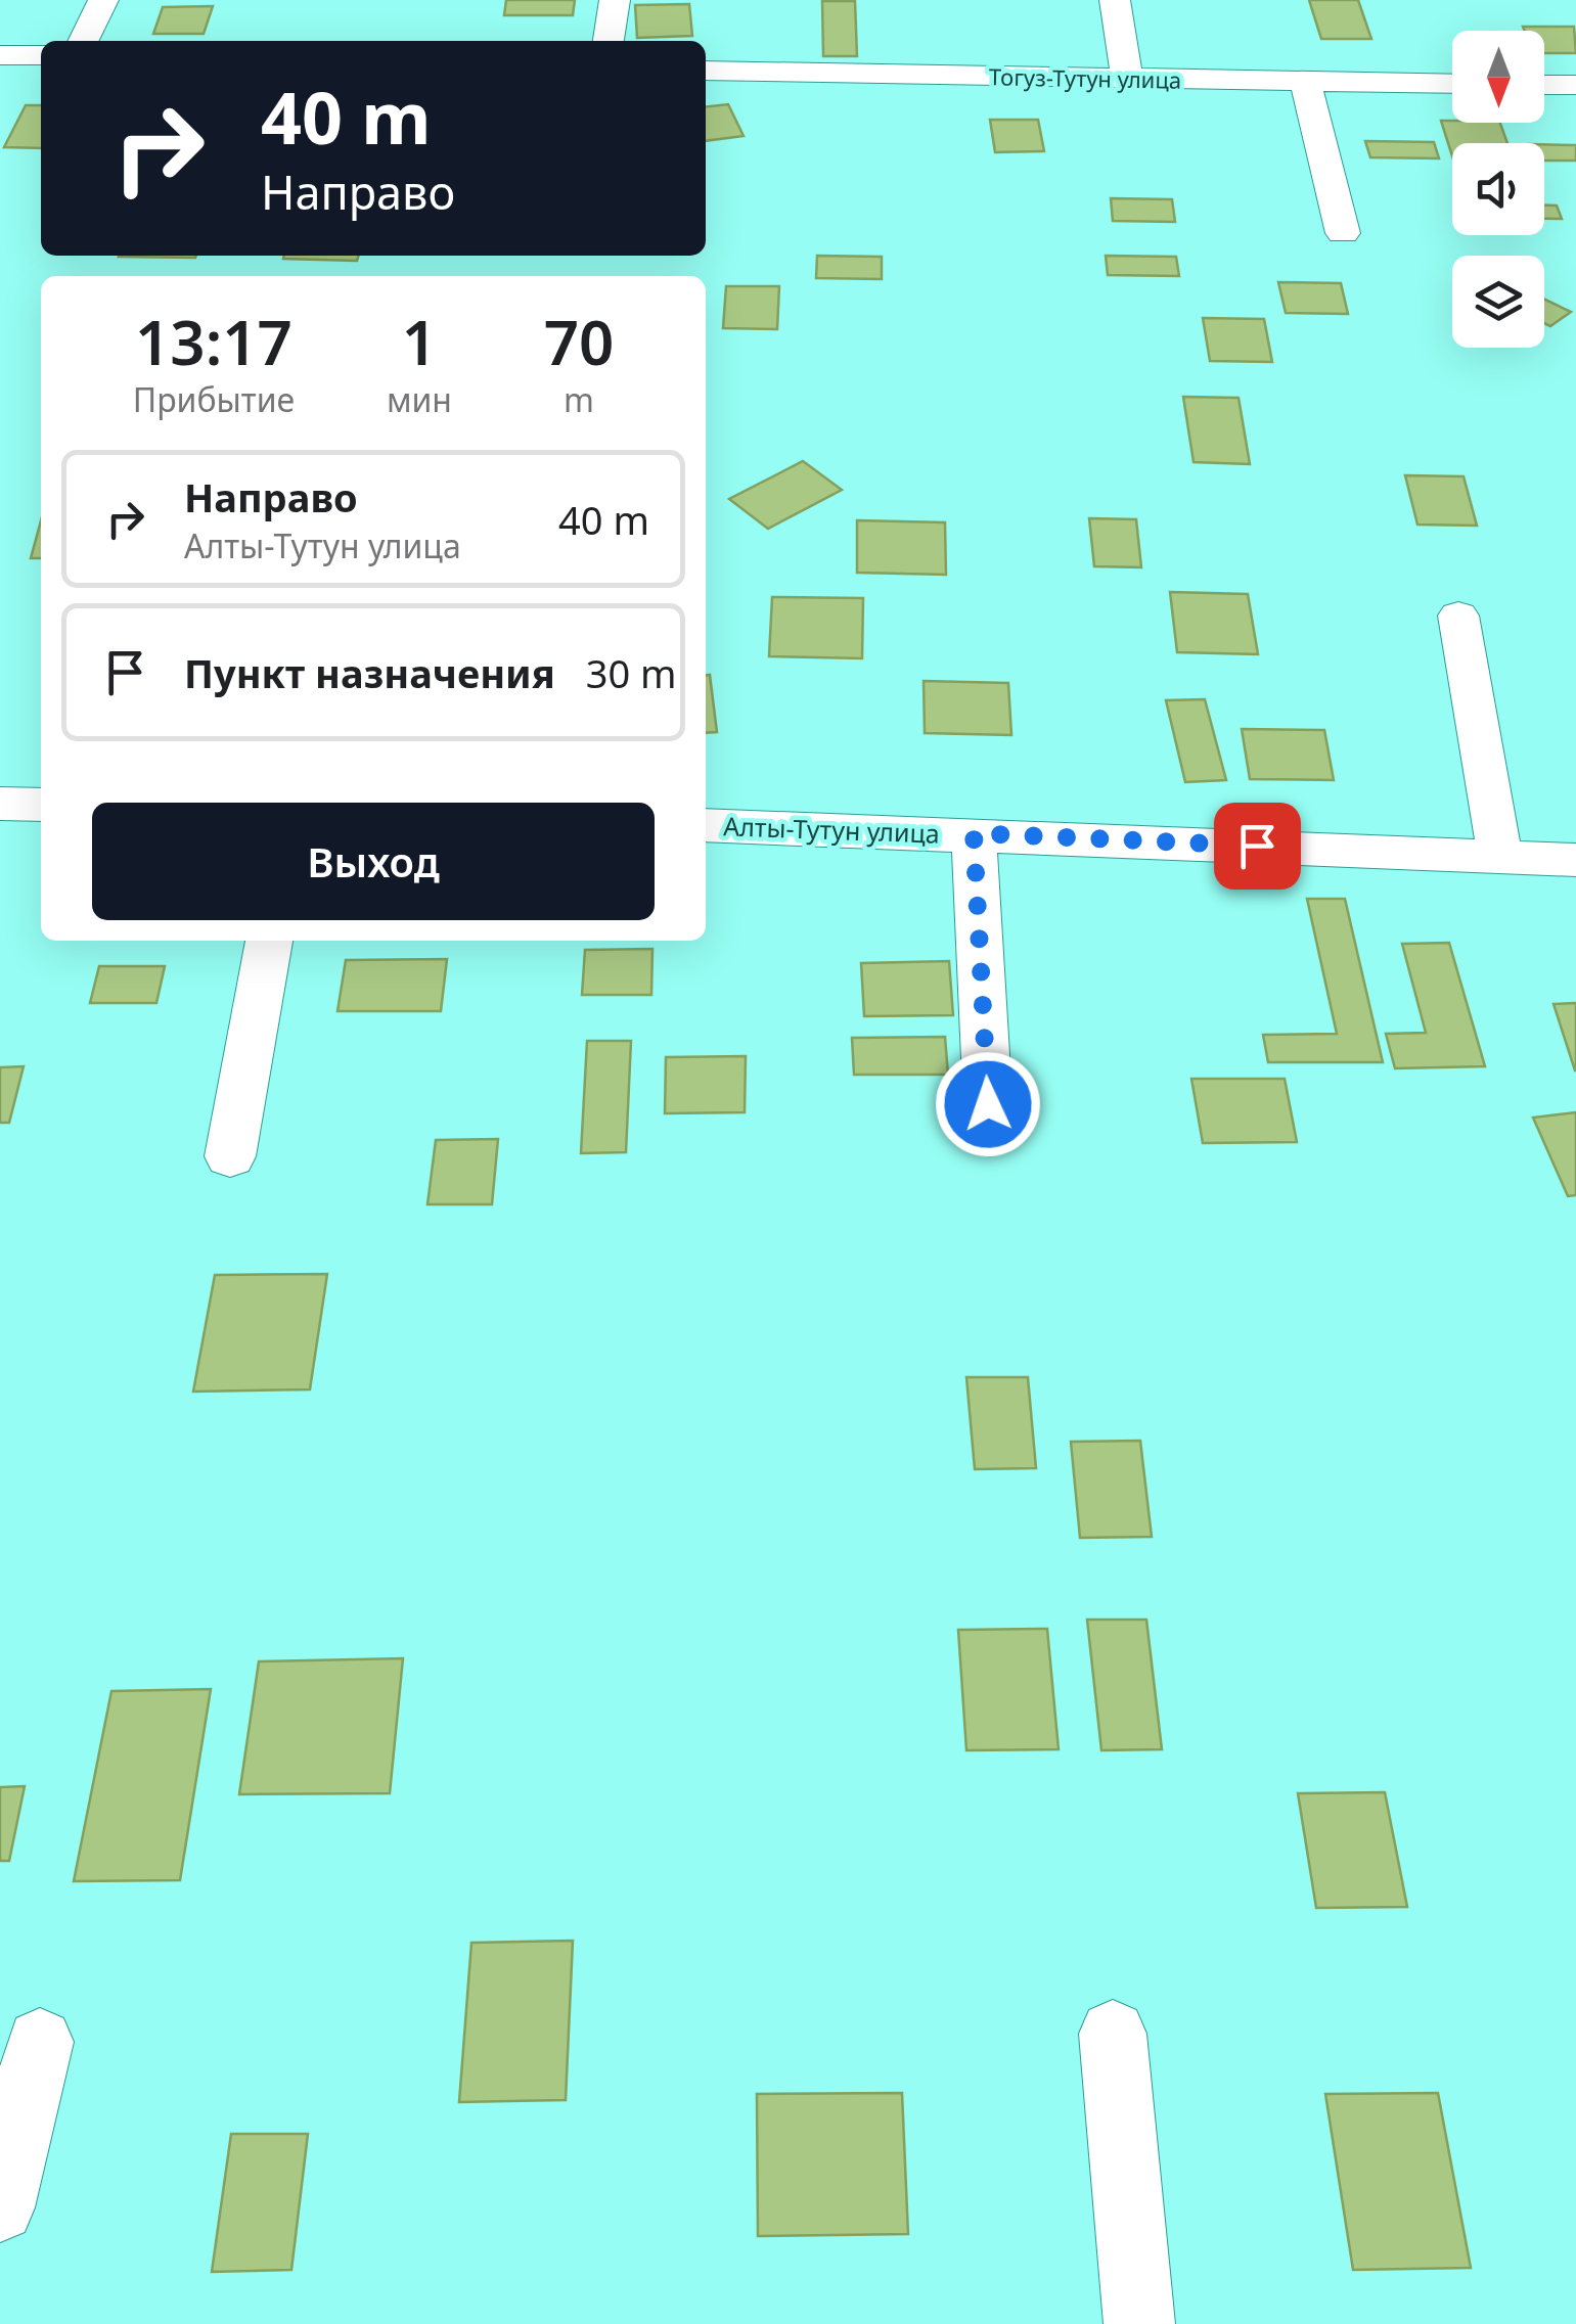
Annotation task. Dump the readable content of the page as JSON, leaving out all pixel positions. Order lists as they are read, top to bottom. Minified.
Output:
{"streets":{"street":["Тогуз-Тутун улица","Алты-Тутун улица"]},"north":"bottom","page":{"turn":["40 m","Направо"],"eta":["13:17","Прибытие","1","мин","70","m"],"list":[{"name":"Направо","note":"Алты-Тутун улица","value":"40 m"},{"name":"Пункт назначения","value":"30 m"}],"buttons":"Выход"}}
